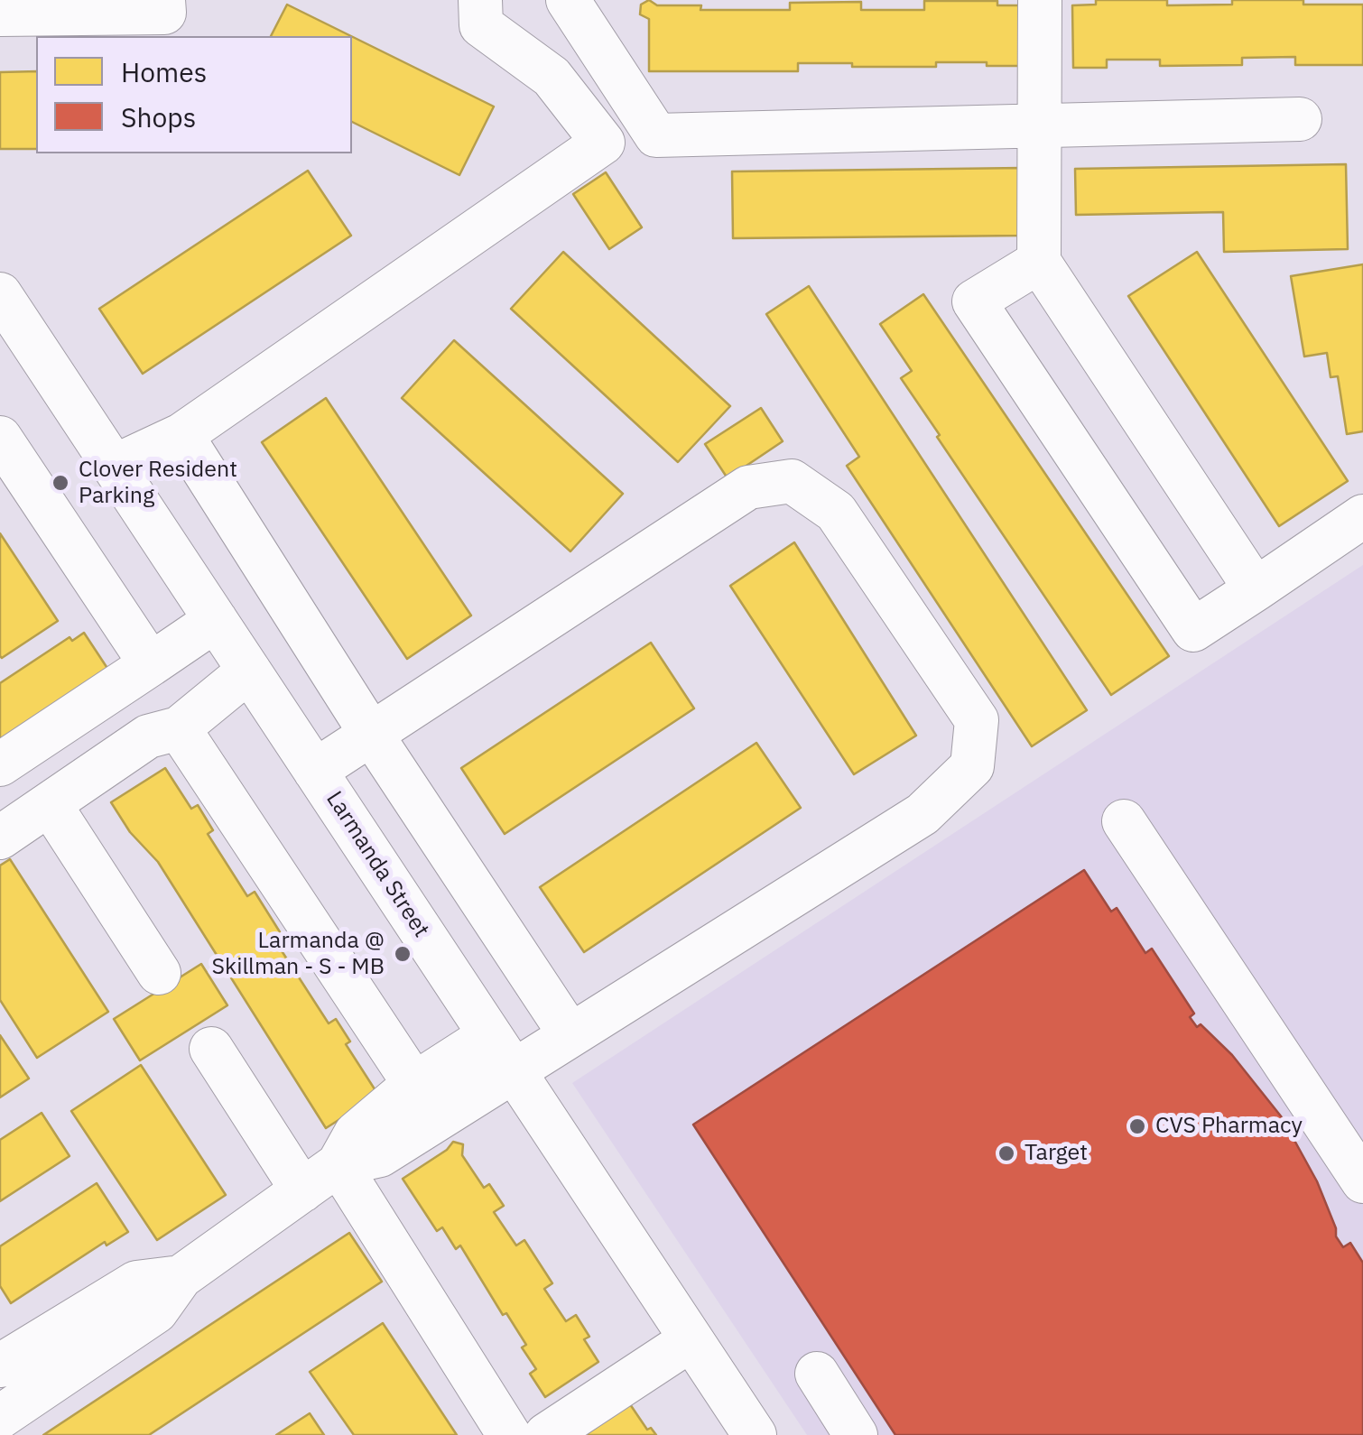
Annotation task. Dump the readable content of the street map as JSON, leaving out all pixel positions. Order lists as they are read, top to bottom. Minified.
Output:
{"streets":{"street":["Larmanda Street"]},"places":["Clover Resident Parking","Larmanda @ Skillman - S - MB","CVS Pharmacy","Target"],"legend":["Homes","Shops"]}
